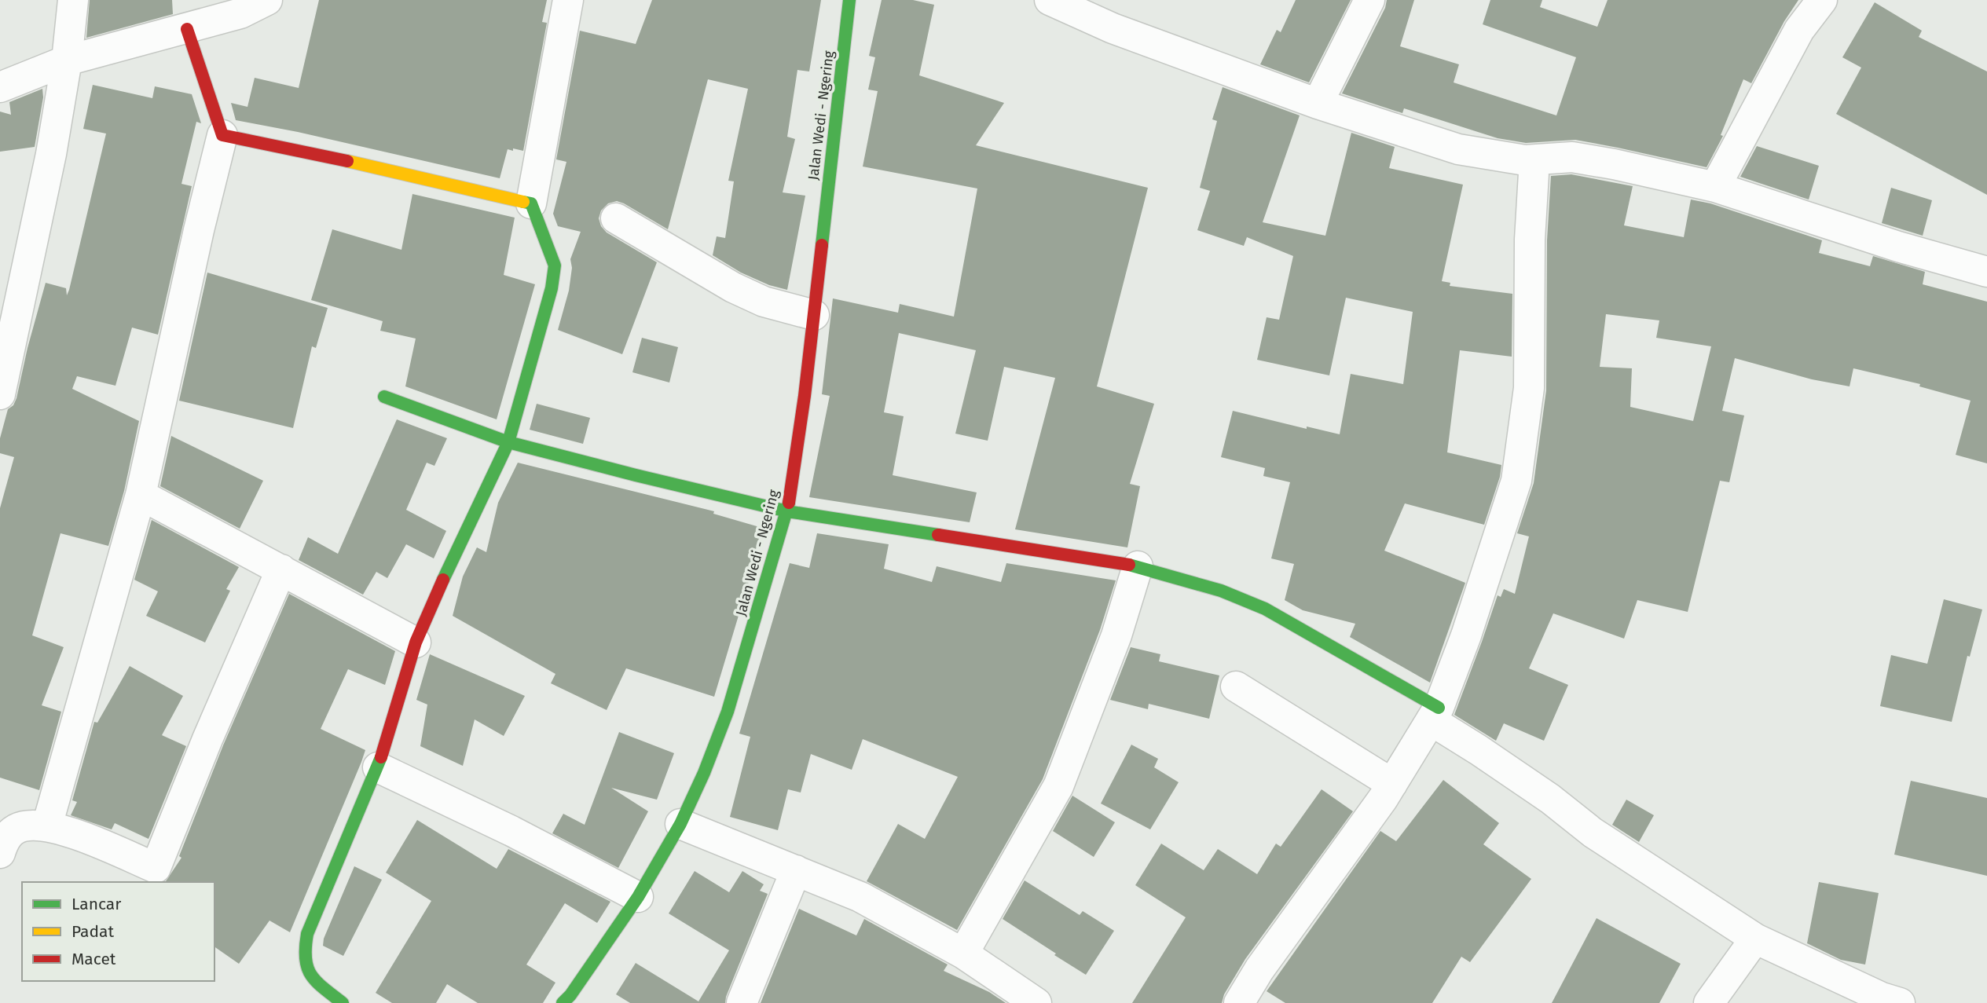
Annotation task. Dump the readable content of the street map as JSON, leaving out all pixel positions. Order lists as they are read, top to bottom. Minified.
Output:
{"streets":{"street":["Jalan Wedi - Ngering"]},"legend":["Lancar","Padat","Macet"]}
